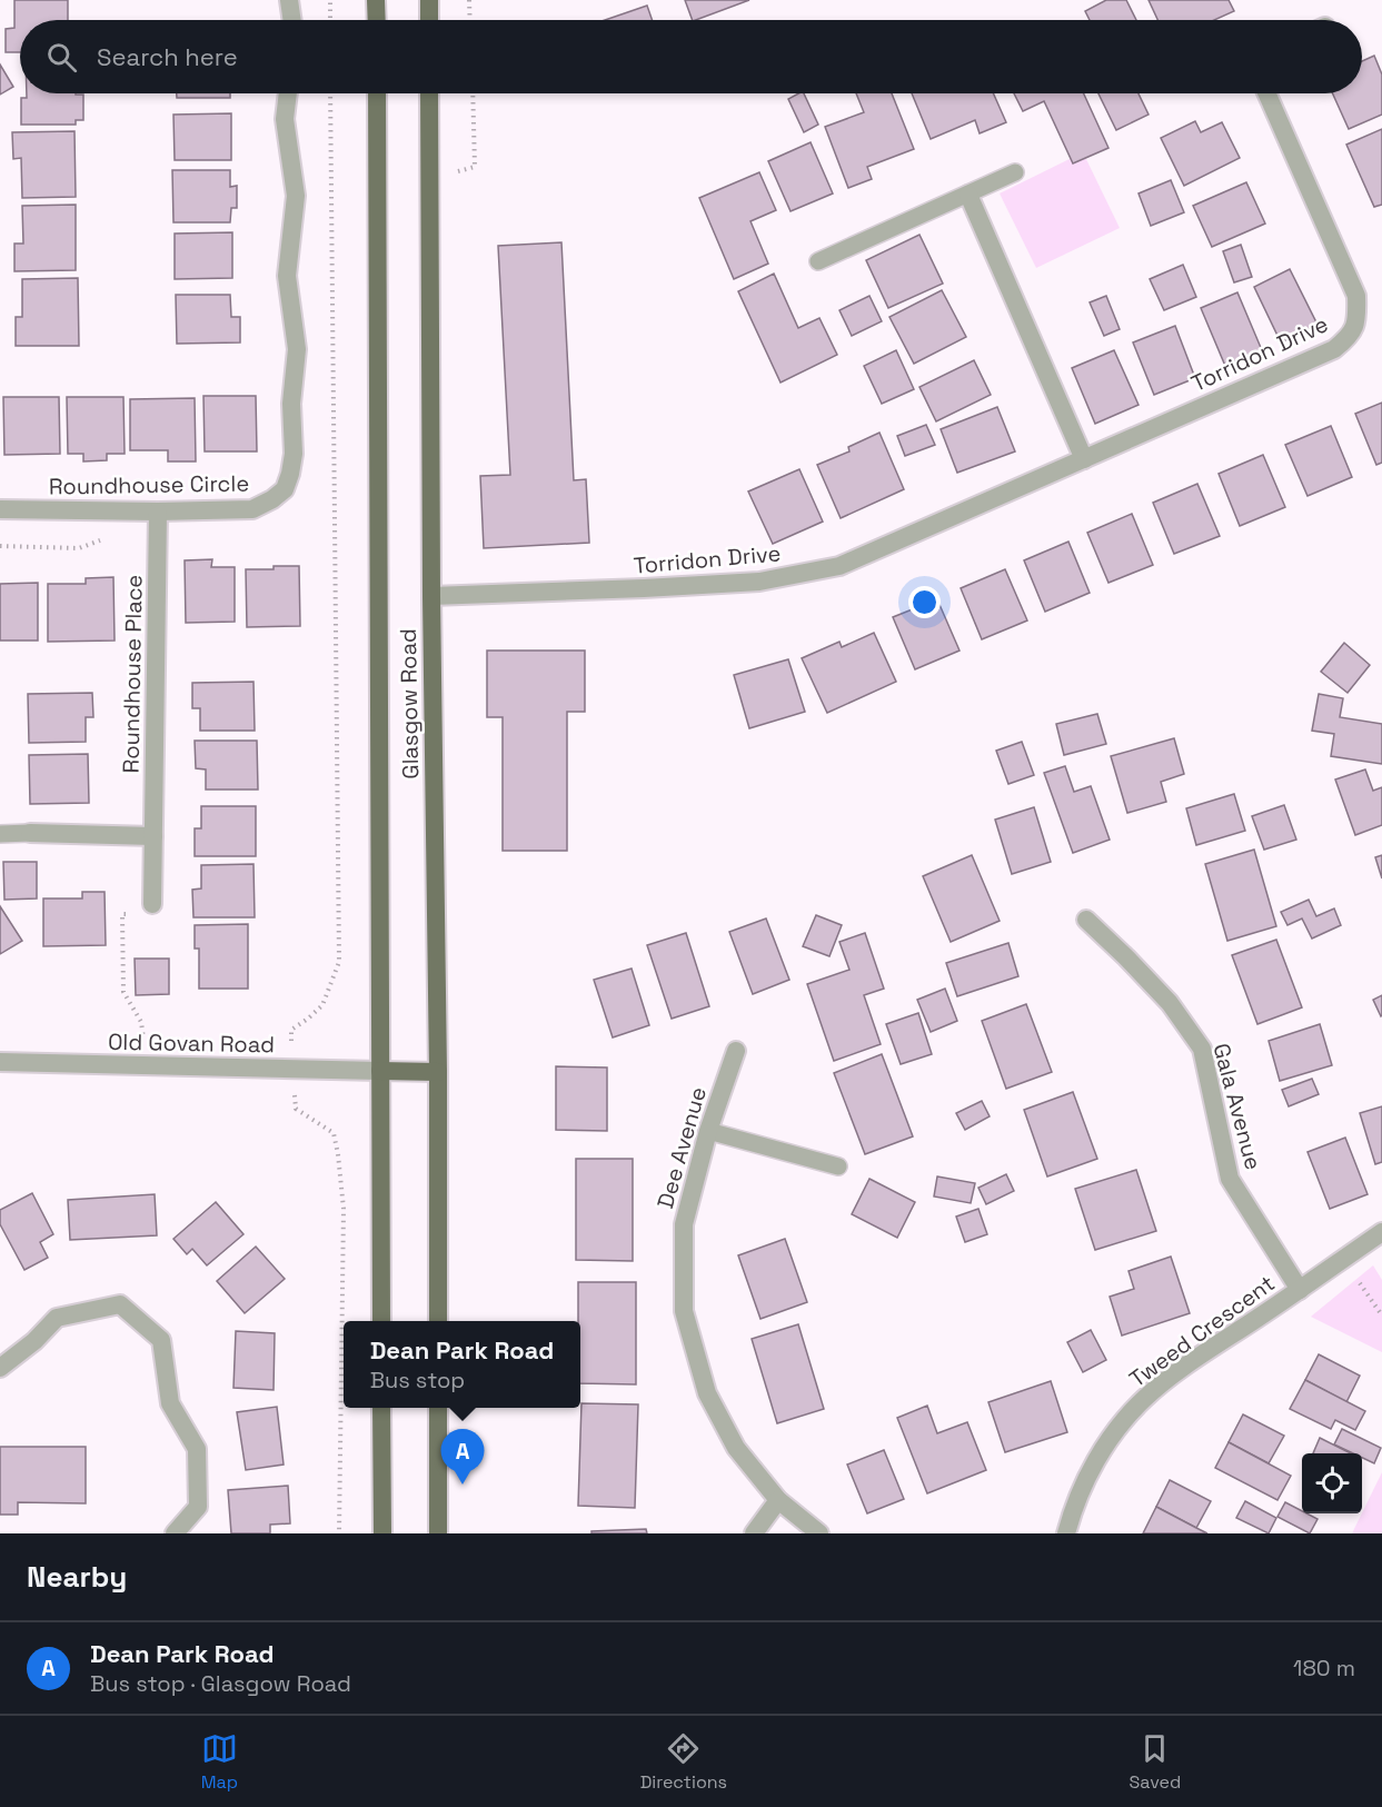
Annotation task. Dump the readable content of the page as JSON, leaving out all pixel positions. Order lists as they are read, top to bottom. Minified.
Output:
{"streets":{"main road":["Glasgow Road"],"street":["Torridon Drive","Roundhouse Circle","Roundhouse Place","Old Govan Road","Gala Avenue","Dee Avenue","Tweed Crescent"]},"crossings":[["Torridon Drive","Glasgow Road"],["Roundhouse Circle","Roundhouse Place"],["Glasgow Road","Old Govan Road"],["Gala Avenue","Tweed Crescent"]],"page":{"search":"Search here","popup":["Dean Park Road","Bus stop"],"pins":"A","heading":"Nearby","list":[{"mark":"A","name":"Dean Park Road","note":"Bus stop · Glasgow Road","value":"180 m"}],"nav":["Map","Directions","Saved"]}}
